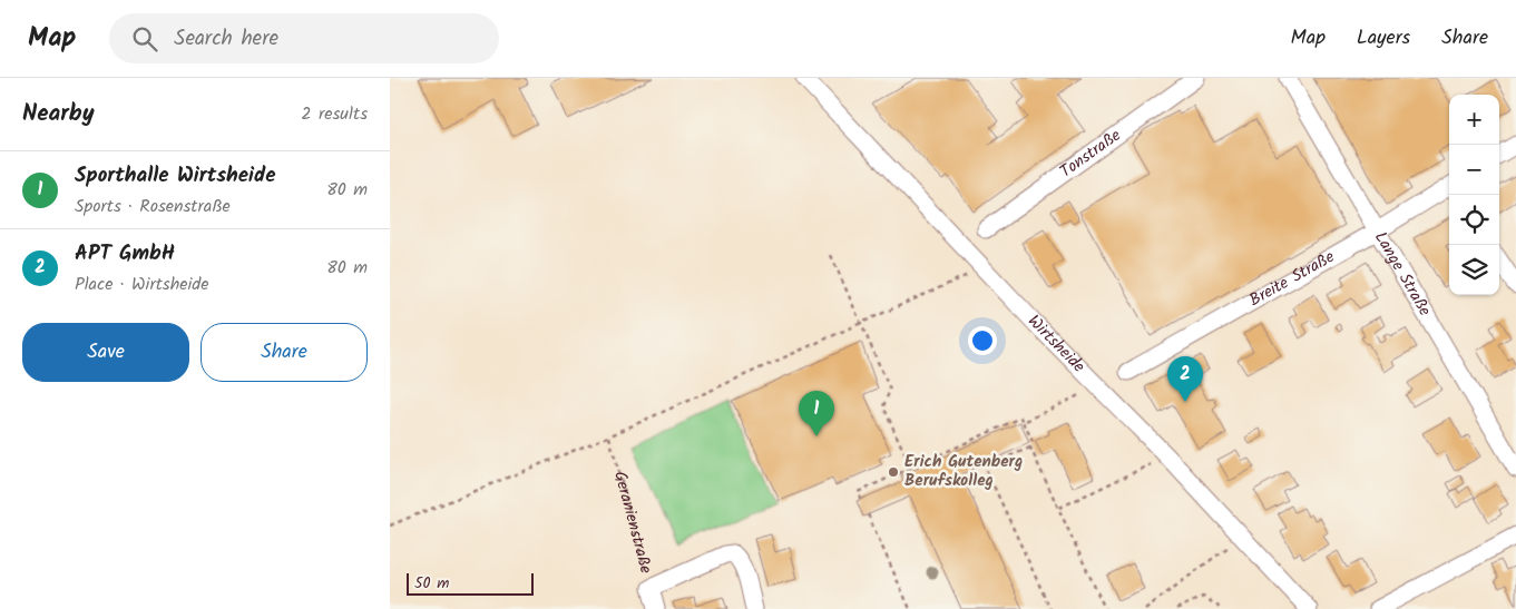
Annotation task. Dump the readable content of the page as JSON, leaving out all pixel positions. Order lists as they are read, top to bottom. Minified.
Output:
{"streets":{"street":["Tonstraße","Lange Straße","Breite Straße","Wirtsheide","Geranienstraße"]},"crossings":[["Lange Straße","Breite Straße"]],"places":["Erich Gutenberg Berufskolleg"],"scale_bar":"50 m","page":{"header":"Map","search":"Search here","nav":["Map","Layers","Share"],"heading":["Nearby","2 results"],"map_buttons":["+","−"],"list":[{"mark":"1","name":"Sporthalle Wirtsheide","note":"Sports · Rosenstraße","value":"80 m"},{"mark":"2","name":"APT GmbH","note":"Place · Wirtsheide","value":"80 m"}],"buttons":["Save","Share"],"pins":["2","1"],"scale":"50 m"}}
